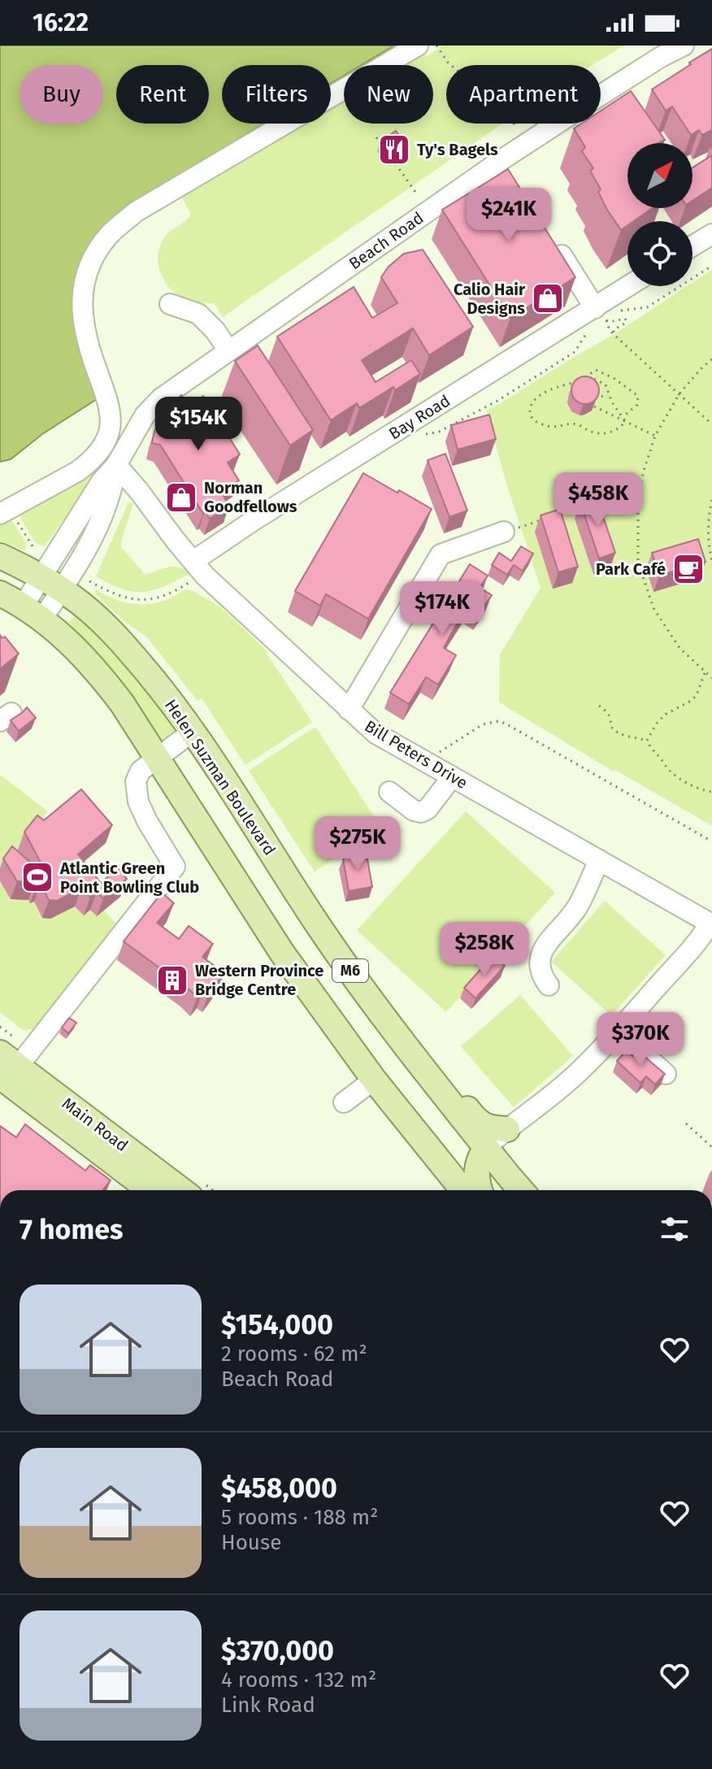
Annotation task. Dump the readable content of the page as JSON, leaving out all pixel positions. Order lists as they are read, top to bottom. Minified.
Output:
{"streets":{"main road":["Helen Suzman Boulevard","M6","Main Road"],"street":["Beach Road","Bay Road","Bill Peters Drive"]},"crossings":[["Beach Road","Bill Peters Drive"],["Beach Road","Helen Suzman Boulevard"],["Beach Road","M6"],["Bay Road","Bill Peters Drive"],["Helen Suzman Boulevard","M6"]],"places":{"restaurant":["Ty's Bagels"],"shop":["Calio Hair Designs","Norman Goodfellows"],"cafe":["Park Café"],"sports":["Atlantic Green Point Bowling Club"],"building":["Western Province Bridge Centre"]},"north":"top right","page":{"status":"16:22","chip":["Buy","Rent","Filters","New","Apartment"],"price":["$241K","$154K","$458K","$174K","$275K","$258K","$370K"],"heading":"7 homes","list":[{"name":"$154,000","note":"2 rooms · 62 m² · Beach Road"},{"name":"$458,000","note":"5 rooms · 188 m² · House"},{"name":"$370,000","note":"4 rooms · 132 m² · Link Road"}]}}
